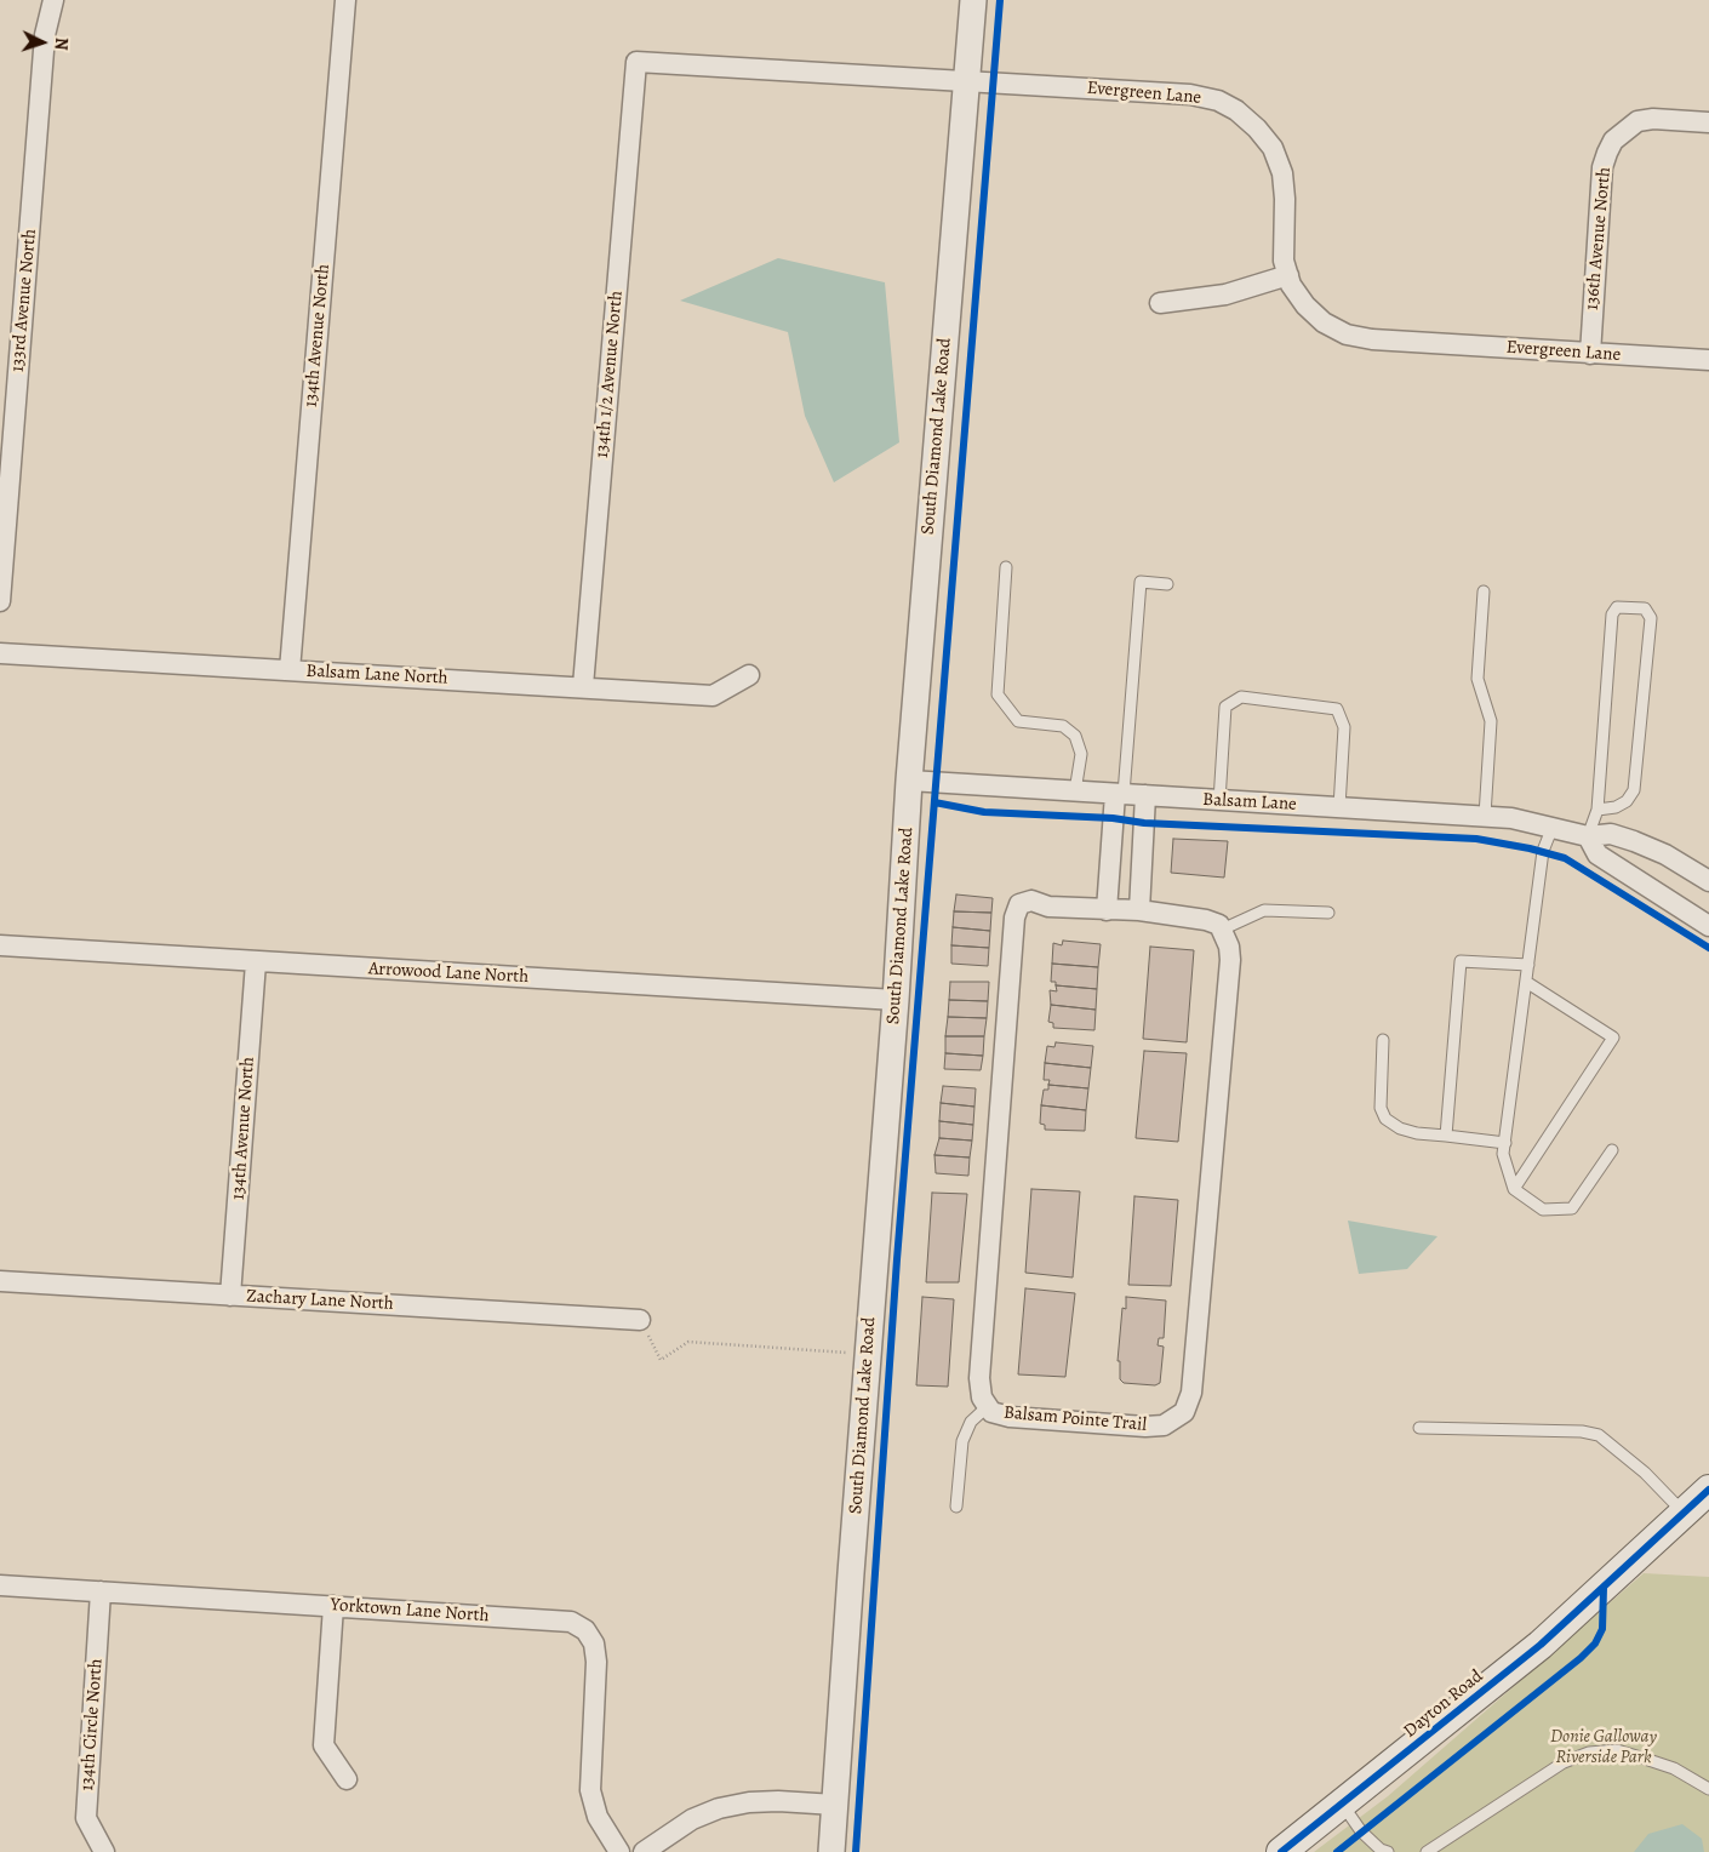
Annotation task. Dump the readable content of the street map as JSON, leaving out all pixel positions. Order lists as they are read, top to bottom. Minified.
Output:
{"streets":{"main road":["Dayton Road"],"street":["Evergreen Lane","136th Avenue North","133rd Avenue North","134th Avenue North","134th 1/2 Avenue North","South Diamond Lake Road","Balsam Lane North","Balsam Lane","Arrowood Lane North","Zachary Lane North","Balsam Pointe Trail","Yorktown Lane North","134th Circle North"]},"crossings":[["Evergreen Lane","136th Avenue North"],["Evergreen Lane","134th 1/2 Avenue North"],["Evergreen Lane","South Diamond Lake Road"],["134th Avenue North","Balsam Lane North"],["134th Avenue North","Arrowood Lane North"],["134th Avenue North","Zachary Lane North"],["134th 1/2 Avenue North","Balsam Lane North"],["South Diamond Lake Road","Balsam Lane"],["South Diamond Lake Road","Arrowood Lane North"],["Yorktown Lane North","134th Circle North"]],"parks":["Donie Galloway Riverside Park"],"north":"right"}
